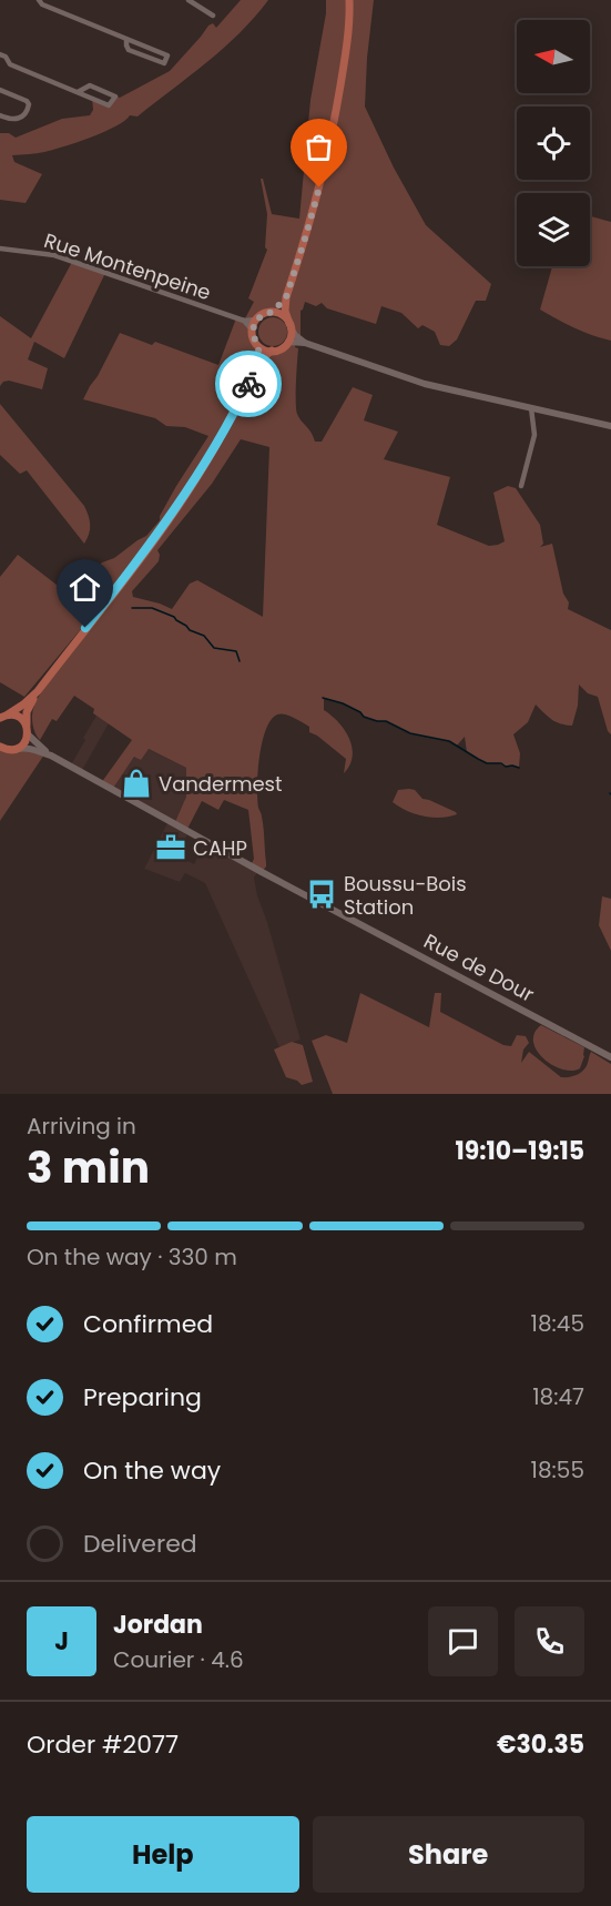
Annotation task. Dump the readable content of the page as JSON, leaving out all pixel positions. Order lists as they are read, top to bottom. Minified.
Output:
{"streets":{"main road":["Rue de Dour"],"street":["Rue Montenpeine"]},"places":{"shop":["Vandermest"],"office":["CAHP"],"bus stop":["Boussu-Bois Station"]},"north":"left","page":{"heading":["3 min","Arriving in","19:10–19:15"],"panel":["Jordan","Courier · 4.6","Order #2077","€30.35"],"bar":"On the way · 330 m","list":[["Confirmed","18:45"],["Preparing","18:47"],["On the way","18:55"],"Delivered"],"round":"J","buttons":["Help","Share"]}}
